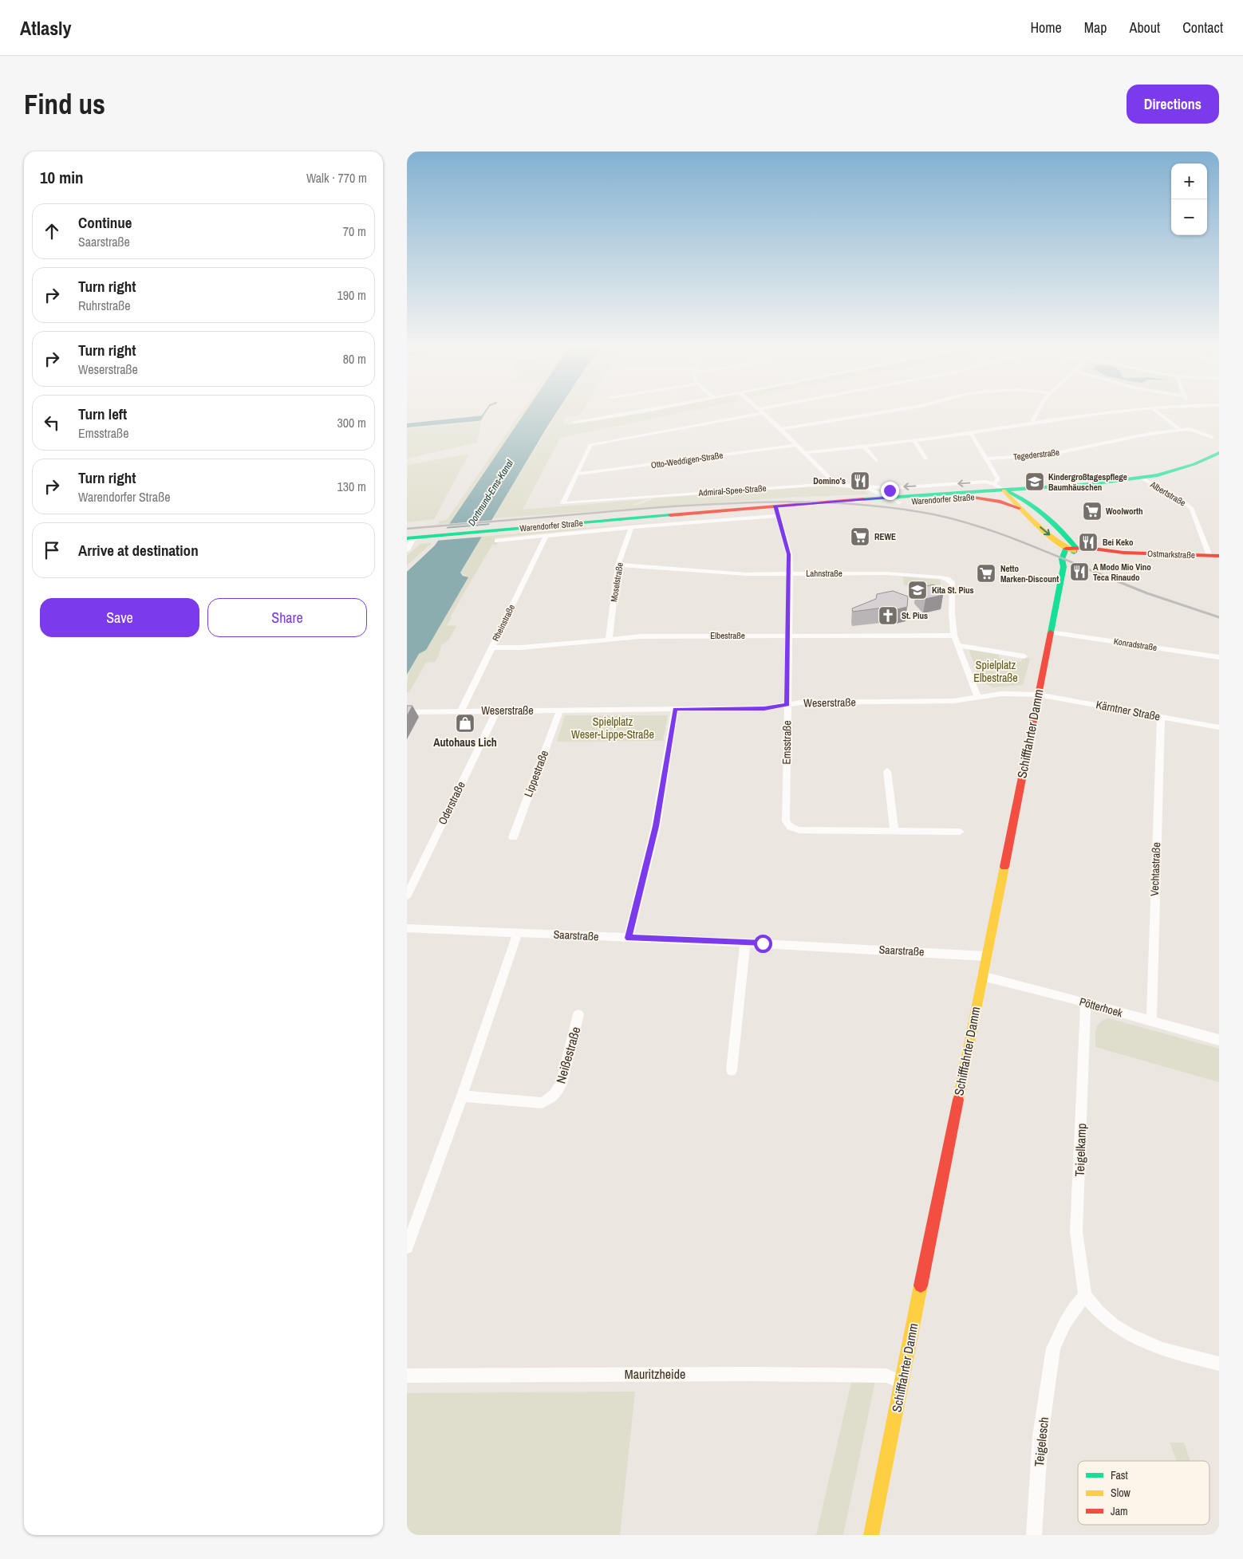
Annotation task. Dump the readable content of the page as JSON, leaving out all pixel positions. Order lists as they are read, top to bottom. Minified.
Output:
{"streets":{"main road":["Warendorfer Straße","Ostmarkstraße","Schifffahrter Damm"],"street":["Tegederstraße","Otto-Weddigen-Straße","Admiral-Spee-Straße","Albertstraße","Lahnstraße","Moselstraße","Rheinstraße","Elbestraße","Konradstraße","Weserstraße","Kärntner Straße","Emsstraße","Lippestraße","Oderstraße","Vechtastraße","Saarstraße","Pötterhoek","Neißestraße","Teigelkamp","Mauritzheide","Teigelesch"]},"crossings":[["Otto-Weddigen-Straße","Admiral-Spee-Straße"],["Admiral-Spee-Straße","Warendorfer Straße"],["Albertstraße","Warendorfer Straße"],["Albertstraße","Ostmarkstraße"],["Warendorfer Straße","Moselstraße"],["Warendorfer Straße","Rheinstraße"],["Warendorfer Straße","Emsstraße"],["Ostmarkstraße","Schifffahrter Damm"],["Lahnstraße","Moselstraße"],["Lahnstraße","Elbestraße"],["Lahnstraße","Emsstraße"],["Moselstraße","Elbestraße"],["Rheinstraße","Elbestraße"],["Rheinstraße","Weserstraße"],["Elbestraße","Emsstraße"],["Konradstraße","Schifffahrter Damm"],["Weserstraße","Kärntner Straße"],["Weserstraße","Schifffahrter Damm"],["Weserstraße","Emsstraße"],["Weserstraße","Lippestraße"],["Weserstraße","Oderstraße"],["Kärntner Straße","Schifffahrter Damm"],["Kärntner Straße","Vechtastraße"],["Schifffahrter Damm","Saarstraße"],["Schifffahrter Damm","Pötterhoek"],["Schifffahrter Damm","Mauritzheide"],["Vechtastraße","Pötterhoek"],["Pötterhoek","Teigelkamp"],["Teigelkamp","Teigelesch"]],"water":["Dortmund-Ems-Kanal"],"parks":["Spielplatz Elbestraße","Spielplatz Weser-Lippe-Straße"],"places":{"restaurant":["Domino's","Bei Keko","A Modo Mio Vino Teca Rinaudo"],"school or university":["Kindergroßtagespflege Baumhäuschen","Kita St. Pius"],"supermarket":["Woolworth","REWE","Netto Marken-Discount"],"church":["St. Pius"],"shop":["Autohaus Lich"]},"legend":["Fast","Slow","Jam"],"page":{"header":"Atlasly","nav":["Home","Map","About","Contact"],"buttons":["Directions",["Save","Share"]],"title":"Find us","heading":["10 min","Walk · 770 m"],"map_buttons":["+","−"],"list":[["Continue","Saarstraße","70 m"],["Turn right","Ruhrstraße","190 m"],["Turn right","Weserstraße","80 m"],["Turn left","Emsstraße","300 m"],["Turn right","Warendorfer Straße","130 m"],"Arrive at destination"]}}
